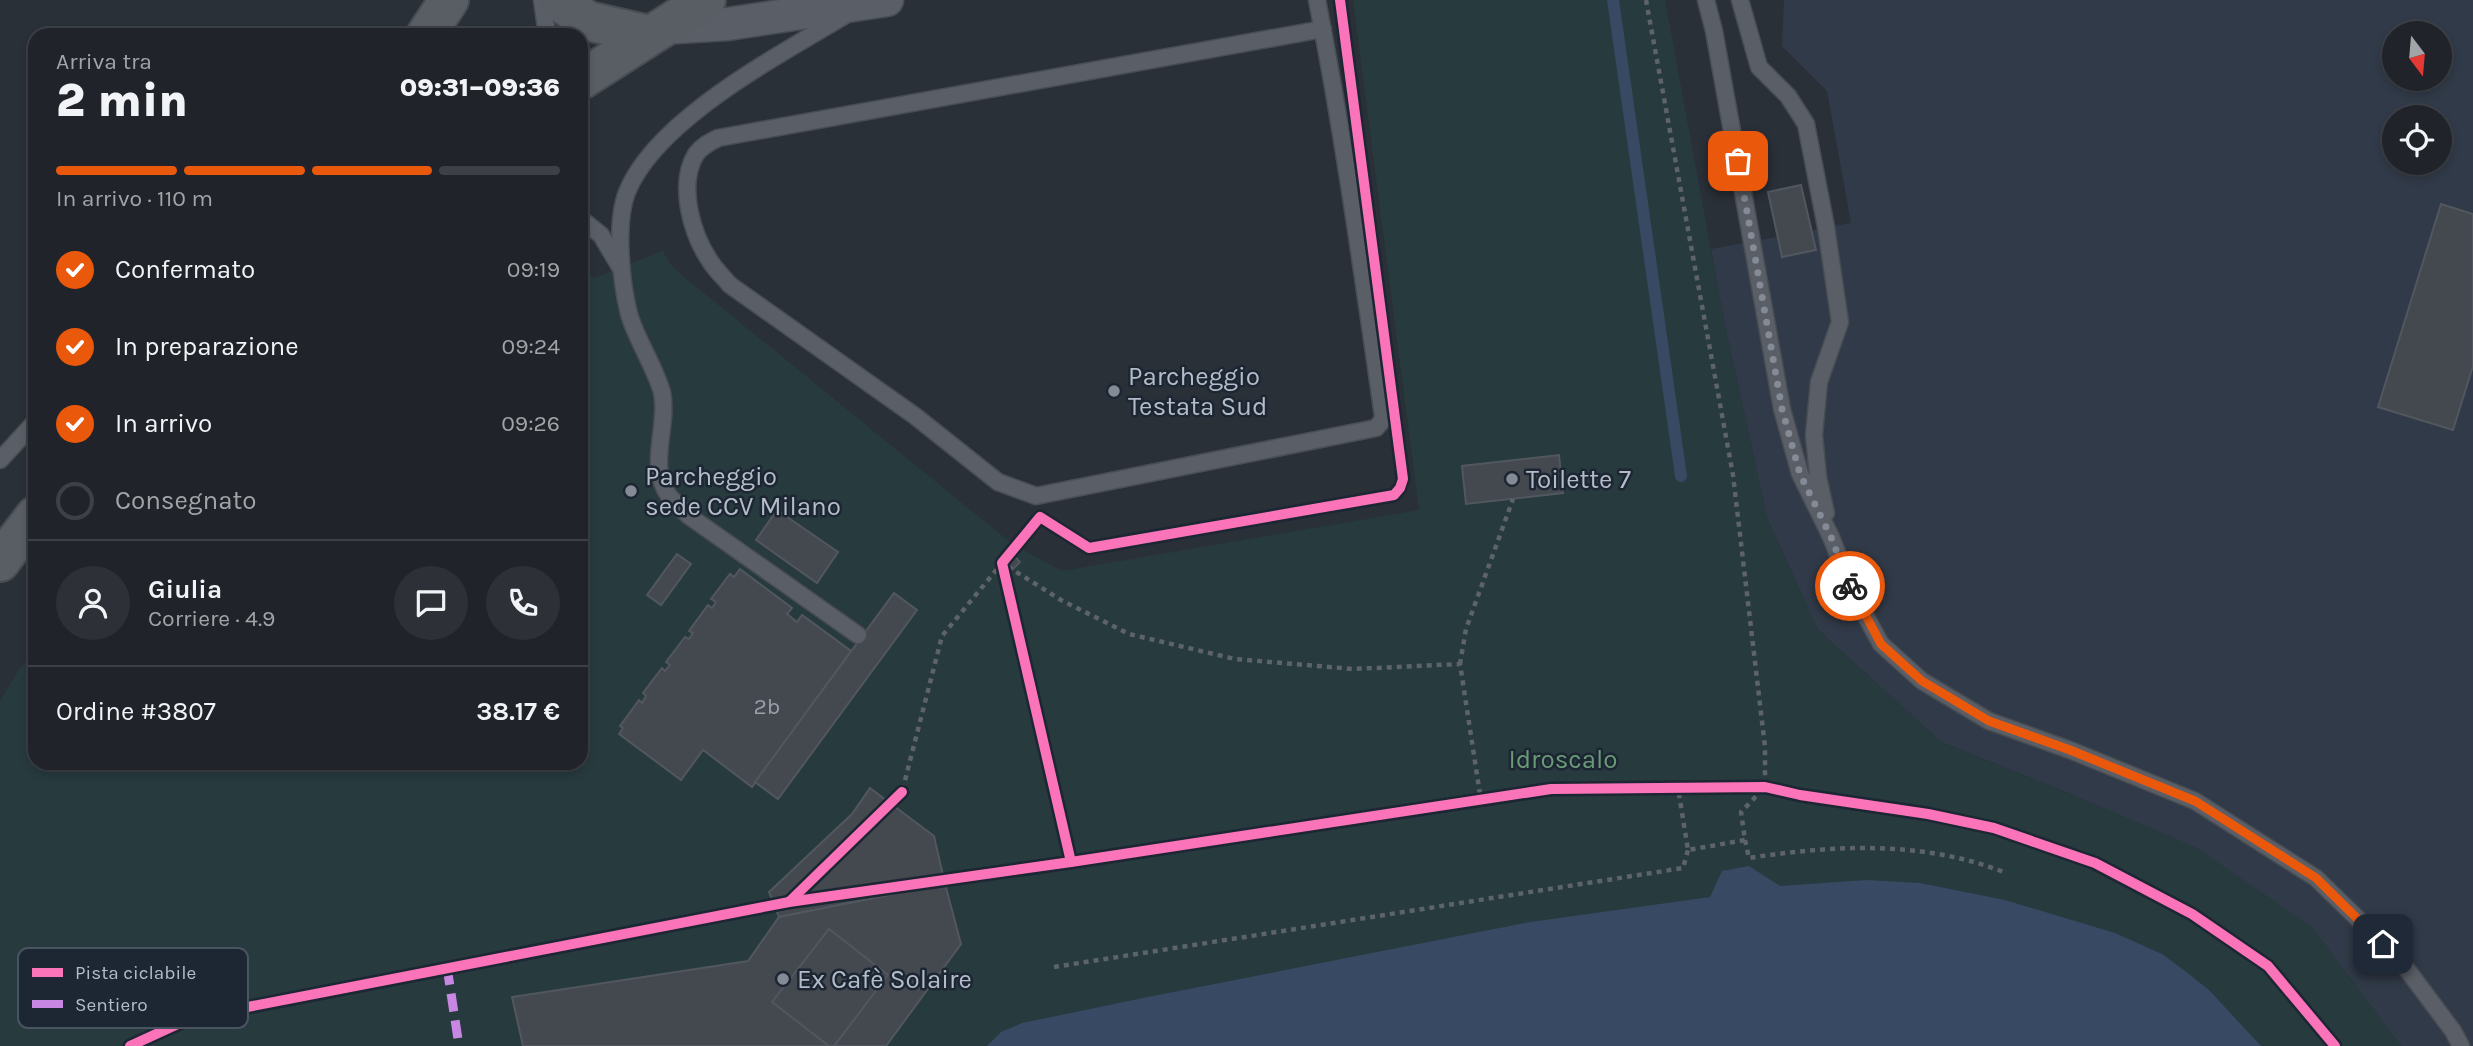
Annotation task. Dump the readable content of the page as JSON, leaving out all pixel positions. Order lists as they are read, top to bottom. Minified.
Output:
{"parks":["Idroscalo"],"places":["Parcheggio Testata Sud","Toilette 7","Parcheggio sede CCV Milano","Ex Cafè Solaire"],"house_numbers":["2b"],"legend":["Pista ciclabile","Sentiero"],"north":"bottom","page":{"heading":["2 min","Arriva tra","09:31–09:36"],"panel":["Giulia","Corriere · 4.9","Ordine #3807","38.17 €"],"bar":"In arrivo · 110 m","list":[["Confermato","09:19"],["In preparazione","09:24"],["In arrivo","09:26"],"Consegnato"]}}
